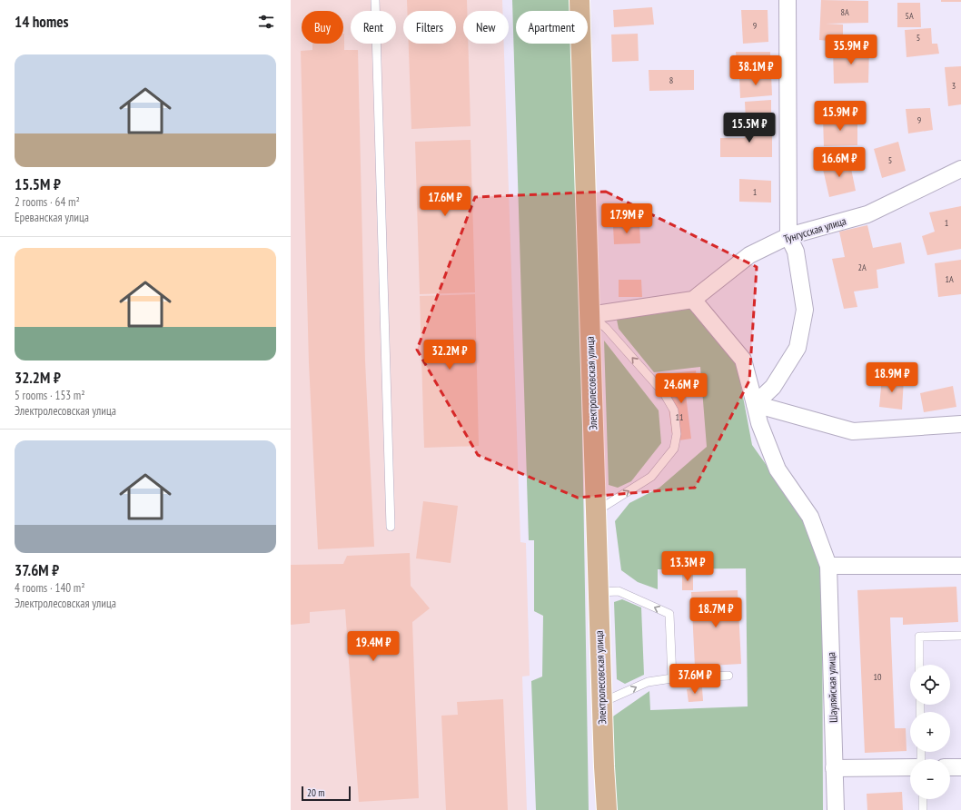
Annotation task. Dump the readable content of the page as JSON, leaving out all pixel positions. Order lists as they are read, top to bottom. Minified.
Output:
{"streets":{"main road":["Электролесовская улица"],"street":["Тунгусская улица","Шауляйская улица"]},"crossings":[["Тунгусская улица","Шауляйская улица"]],"house_numbers":["8А","5А","9","5","8","3","9","5","1","1","2А","1А","11","10"],"scale_bar":"20 m","page":{"heading":"14 homes","chip":["Buy","Rent","Filters","New","Apartment"],"price":["35.9M ₽","38.1M ₽","15.9M ₽","15.5M ₽","16.6M ₽","17.6M ₽","17.9M ₽","32.2M ₽","18.9M ₽","24.6M ₽","13.3M ₽","18.7M ₽","19.4M ₽","37.6M ₽"],"list":[{"name":"15.5M ₽","note":"2 rooms · 64 m² · Ереванская улица"},{"name":"32.2M ₽","note":"5 rooms · 153 m² · Электролесовская улица"},{"name":"37.6M ₽","note":"4 rooms · 140 m² · Электролесовская улица"}],"map_buttons":["+","−"],"scale":"20 m"}}
